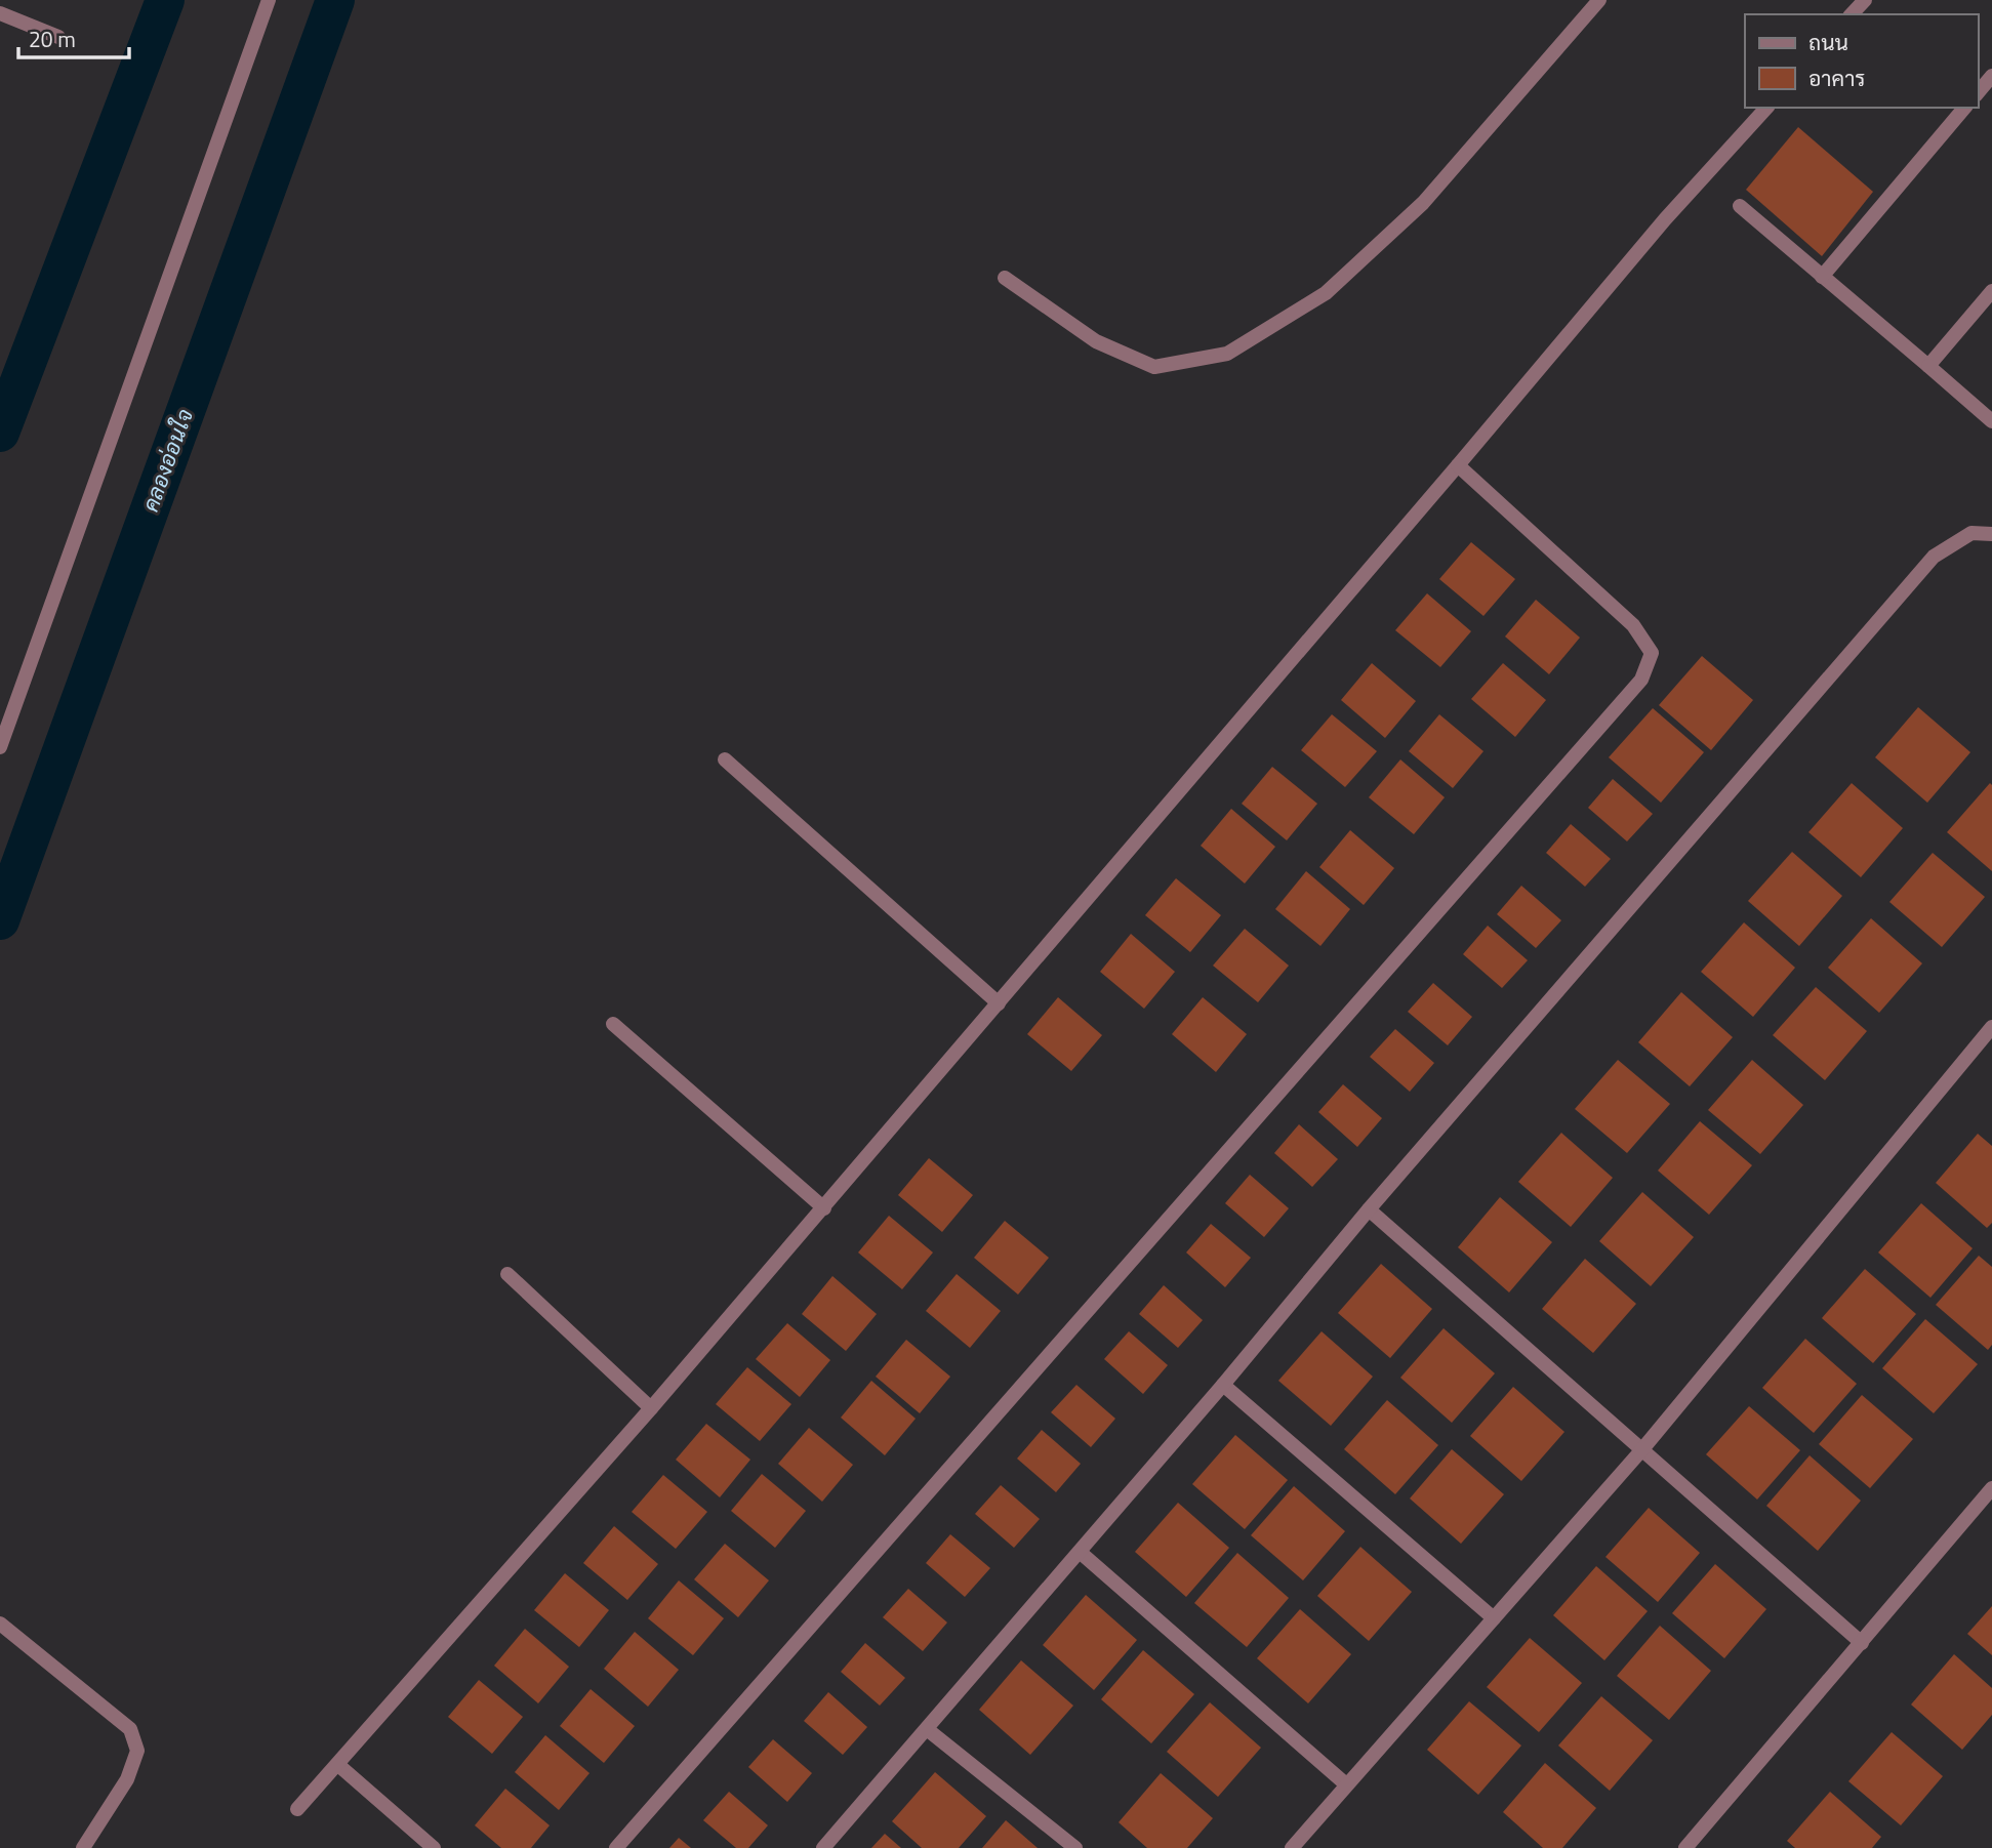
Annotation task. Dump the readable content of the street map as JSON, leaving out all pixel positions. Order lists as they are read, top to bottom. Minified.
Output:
{"water":["คลองอ่อนใจ"],"legend":["ถนน","อาคาร"],"scale_bar":"20 m"}
